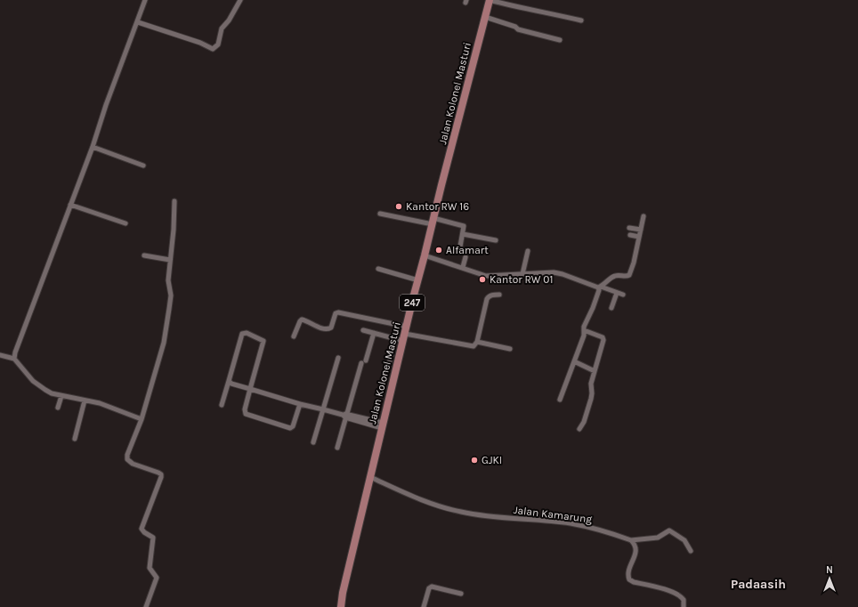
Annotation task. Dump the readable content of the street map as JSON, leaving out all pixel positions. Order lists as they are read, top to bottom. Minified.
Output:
{"streets":{"main road":["Jalan Kolonel Masturi","247"],"street":["Jalan Kamarung"]},"crossings":[["Jalan Kolonel Masturi","Jalan Kamarung"]],"districts":["Padaasih"],"places":["Kantor RW 16","Alfamart","Kantor RW 01","GJKI"],"north":"top"}
